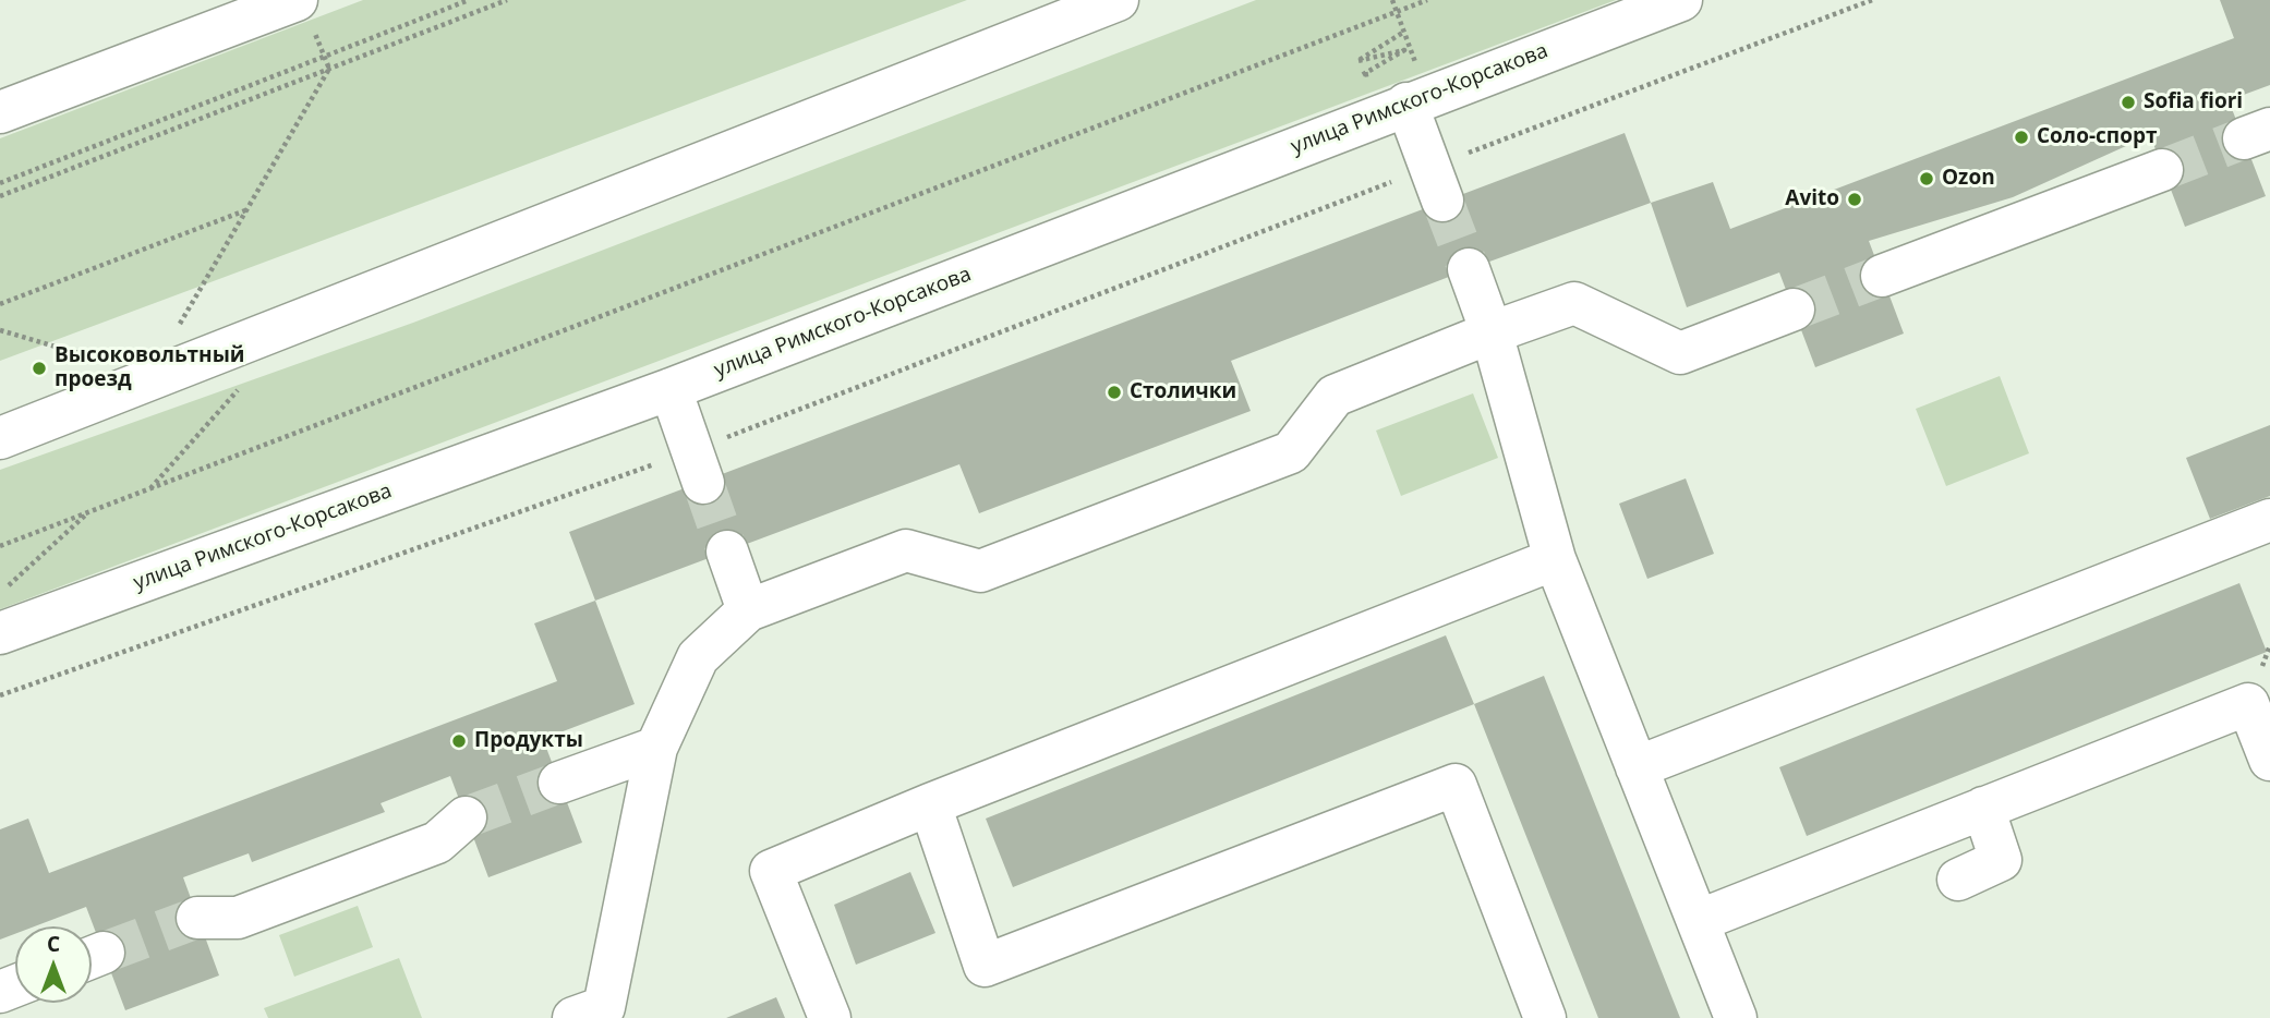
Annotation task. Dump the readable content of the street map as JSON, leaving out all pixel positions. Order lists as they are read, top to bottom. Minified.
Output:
{"streets":{"street":["улица Римского-Корсакова"]},"places":["Sofia fiori","Соло-спорт","Ozon","Avito","Высоковольтный проезд","Столички","Продукты"],"north":"top"}
